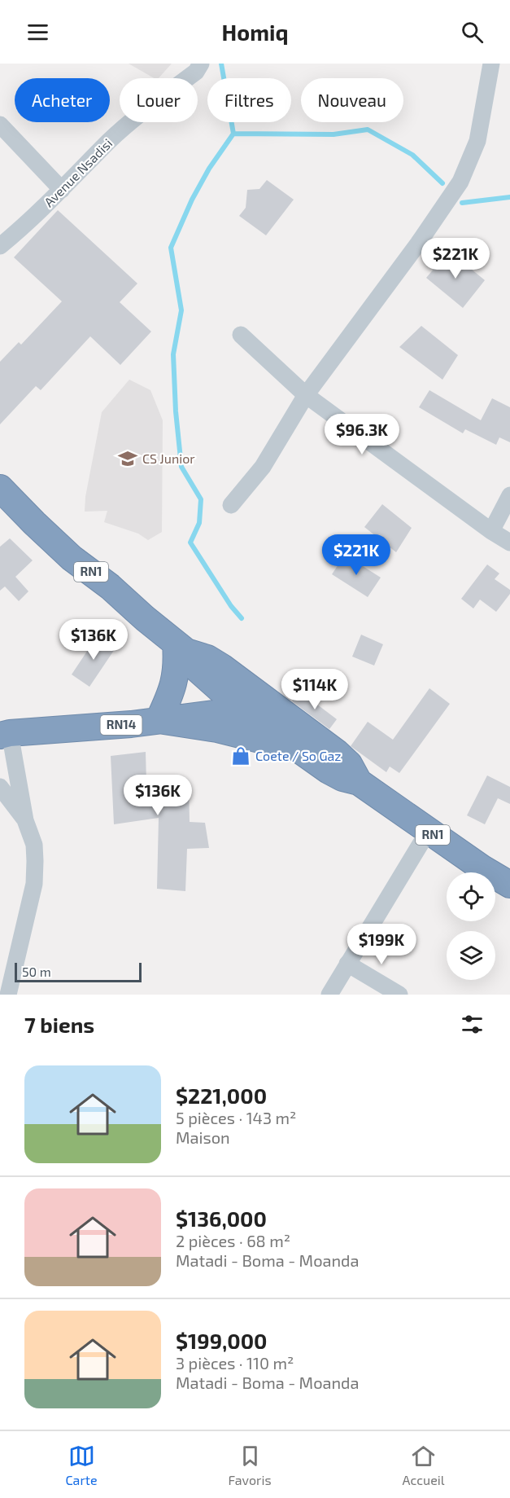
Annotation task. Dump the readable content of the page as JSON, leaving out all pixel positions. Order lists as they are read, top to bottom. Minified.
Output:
{"streets":{"highway":["RN1","RN14"],"street":["Avenue Nsadisi"]},"crossings":[["RN1","RN14"]],"places":{"school or university":["CS Junior"],"shop":["Coete / So Gaz"]},"scale_bar":"50 m","page":{"header":"Homiq","chip":["Acheter","Louer","Filtres","Nouveau"],"price":["$221K","$96.3K","$221K","$136K","$114K","$136K","$199K"],"scale":"50 m","heading":"7 biens","list":[{"name":"$221,000","note":"5 pièces · 143 m² · Maison"},{"name":"$136,000","note":"2 pièces · 68 m² · Matadi - Boma - Moanda"},{"name":"$199,000","note":"3 pièces · 110 m² · Matadi - Boma - Moanda"}],"tabs":["Carte","Favoris","Accueil"]}}
